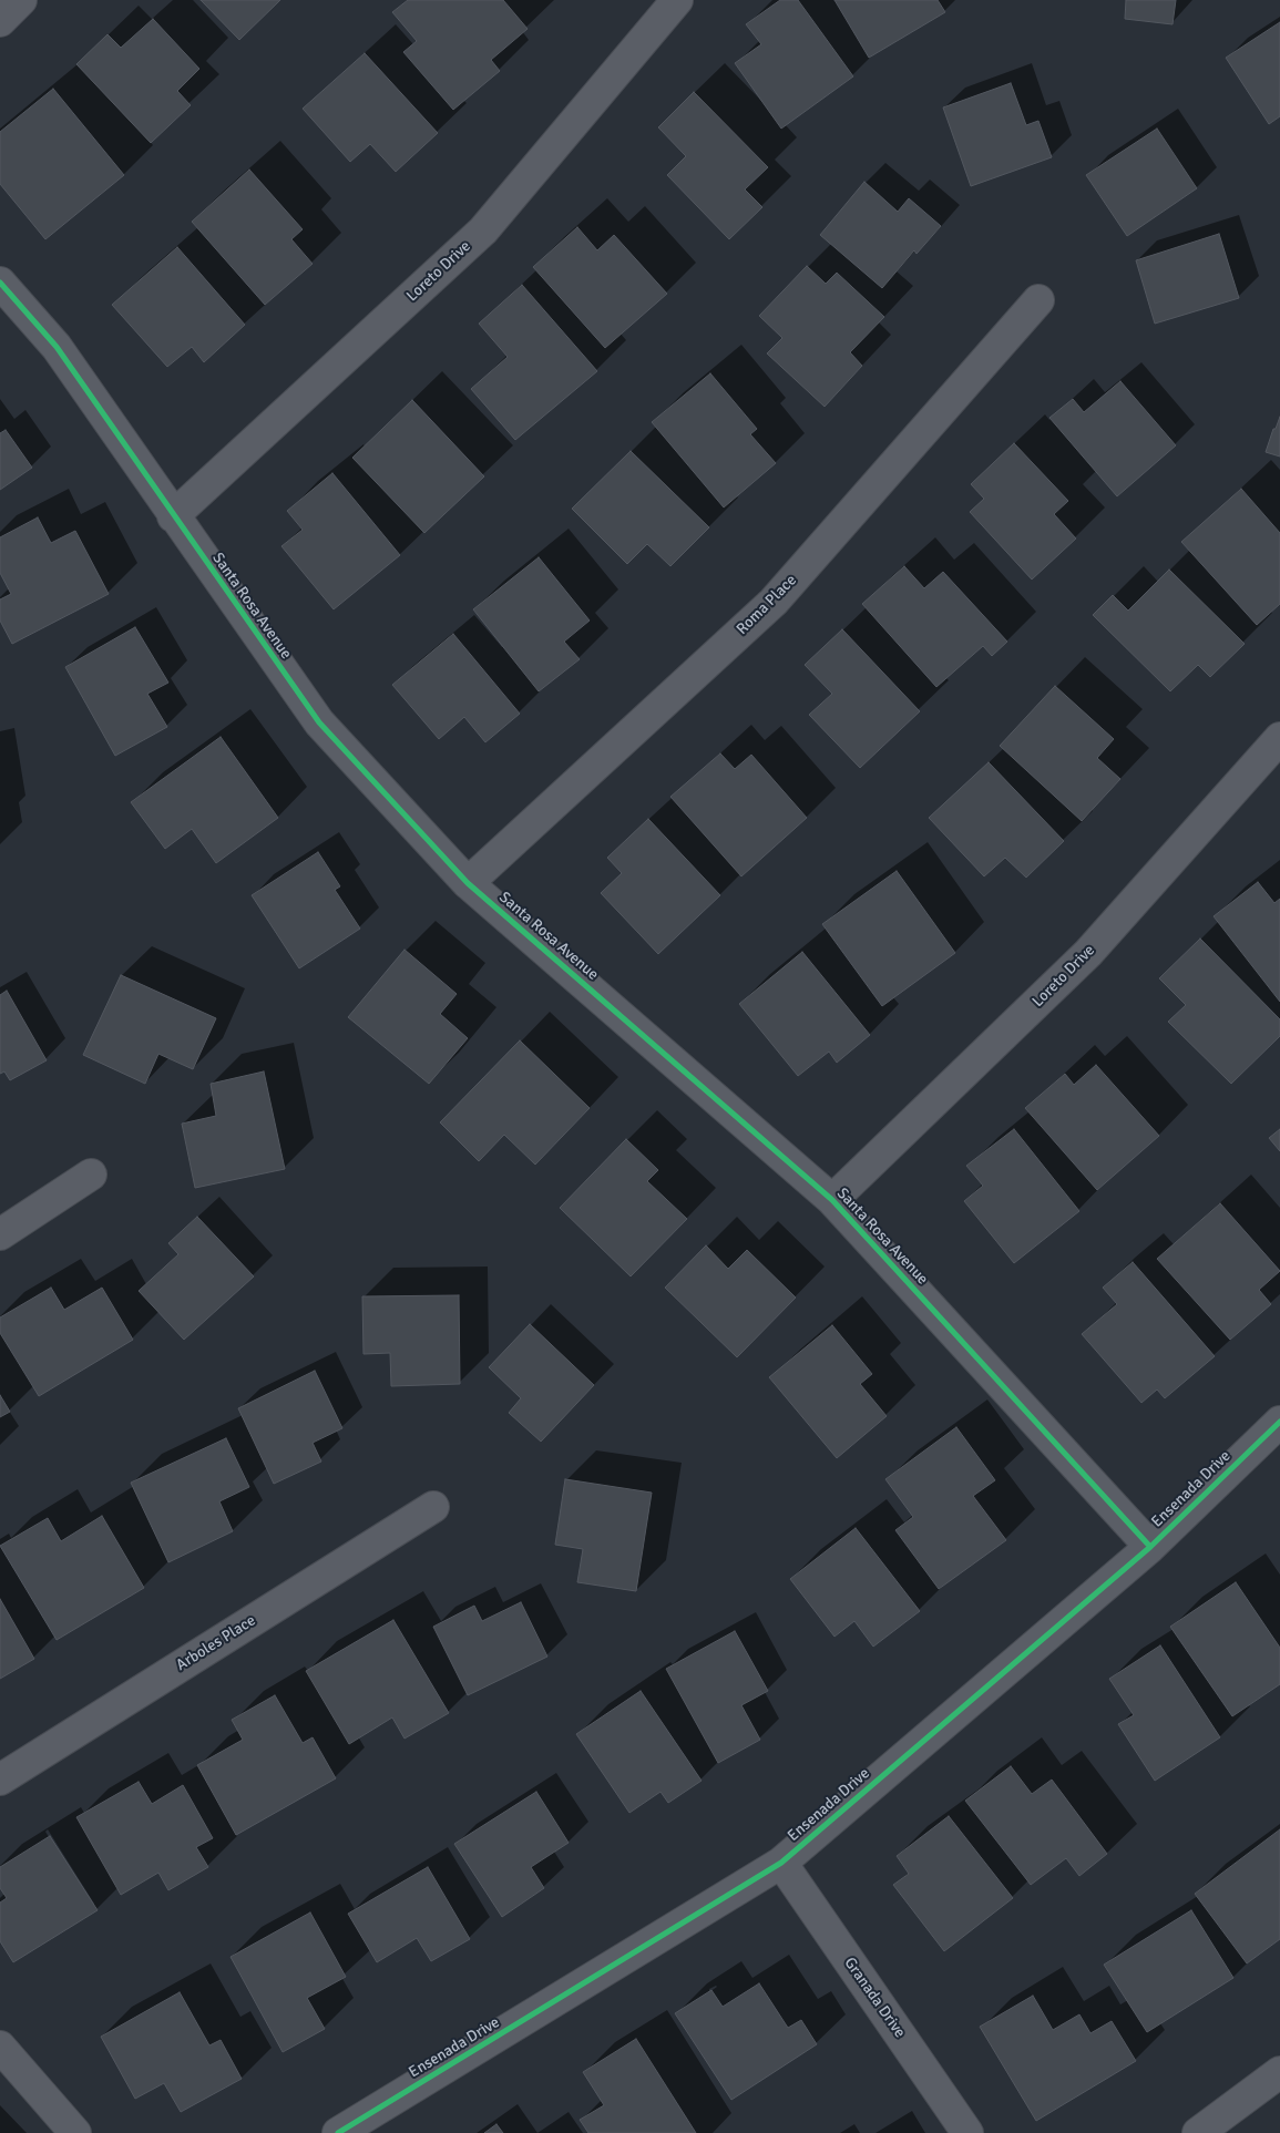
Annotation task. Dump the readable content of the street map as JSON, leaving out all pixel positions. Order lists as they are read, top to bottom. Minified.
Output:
{"streets":{"street":["Loreto Drive","Roma Place","Santa Rosa Avenue","Ensenada Drive","Arboles Place","Granada Drive"]},"crossings":[["Loreto Drive","Santa Rosa Avenue"],["Roma Place","Santa Rosa Avenue"],["Santa Rosa Avenue","Ensenada Drive"],["Ensenada Drive","Granada Drive"]]}
